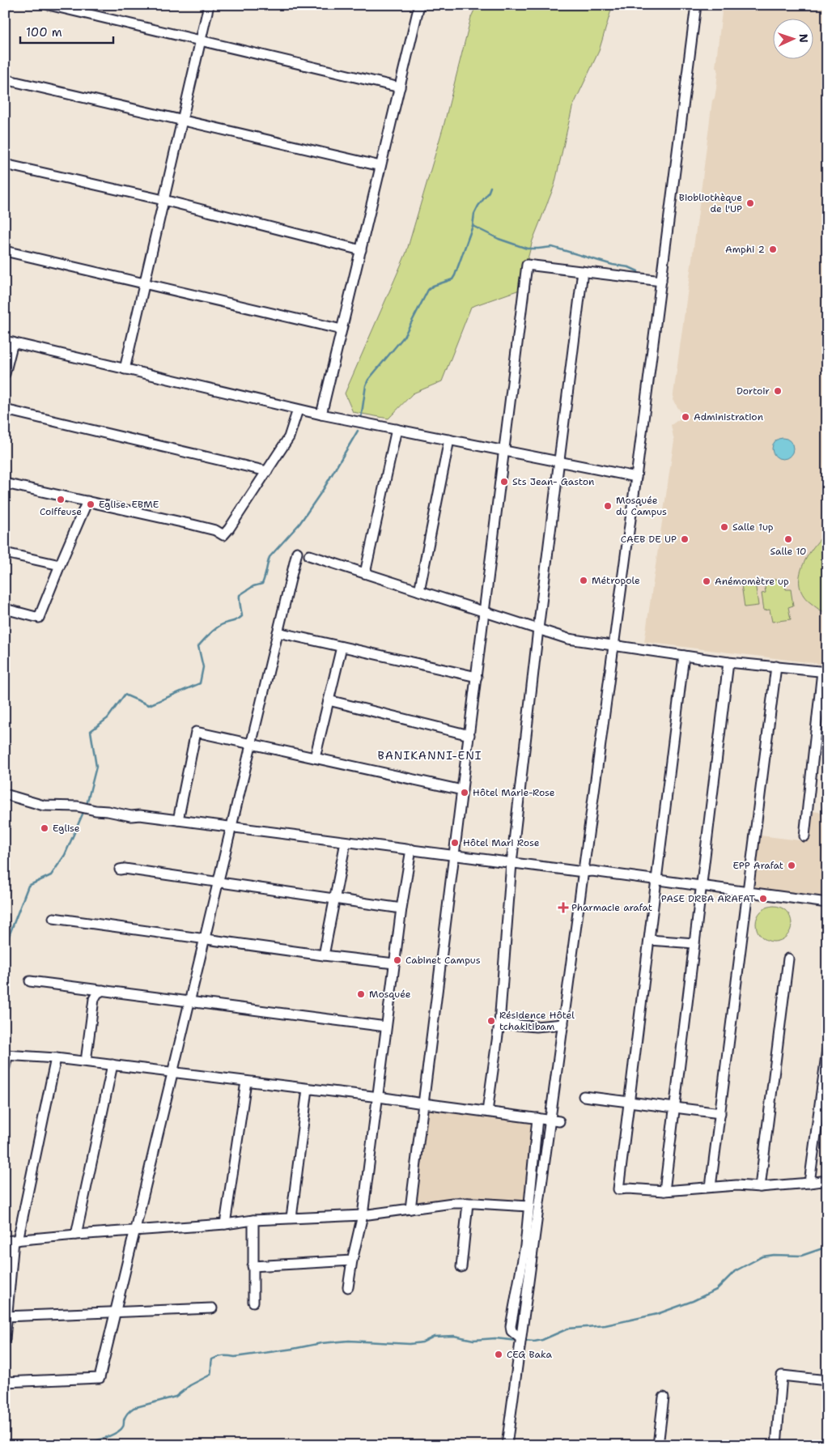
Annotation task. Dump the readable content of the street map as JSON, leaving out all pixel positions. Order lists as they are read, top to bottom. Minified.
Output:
{"districts":["BANIKANNI-ENI"],"places":{"other":["Biobliothèque de l'UP","Amphi 2","Dortoir","Administration","Sts Jean- Gaston","Coiffeuse","Eglise. EBME","Mosquée du Campus","Salle 1up","CAEB DE UP","Salle 10","Métropole","Anémomètre up","Hôtel Marie-Rose","Eglise","Hôtel Mari Rose","EPP Arafat","PASE DRBA ARAFAT","Cabinet Campus","Mosquée","Résidence Hôtel tchakitibam","CEG Baka"],"health":["Pharmacie arafat"]},"scale_bar":"100 m","north":"right"}
